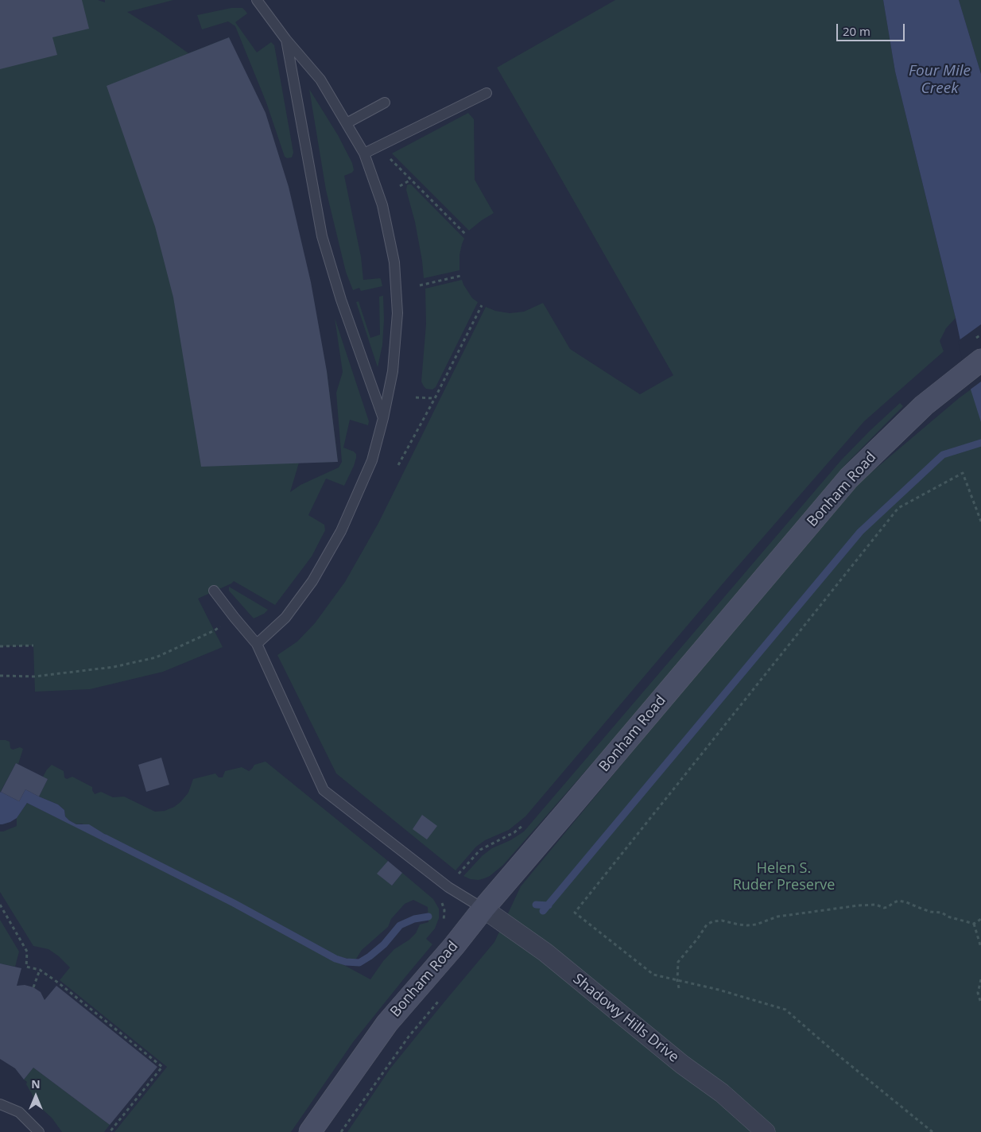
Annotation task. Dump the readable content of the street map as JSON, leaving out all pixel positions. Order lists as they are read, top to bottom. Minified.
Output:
{"streets":{"street":["Bonham Road","Shadowy Hills Drive"]},"crossings":[["Bonham Road","Shadowy Hills Drive"]],"water":["Four Mile Creek"],"parks":["Helen S. Ruder Preserve"],"scale_bar":"20 m","north":"top"}
